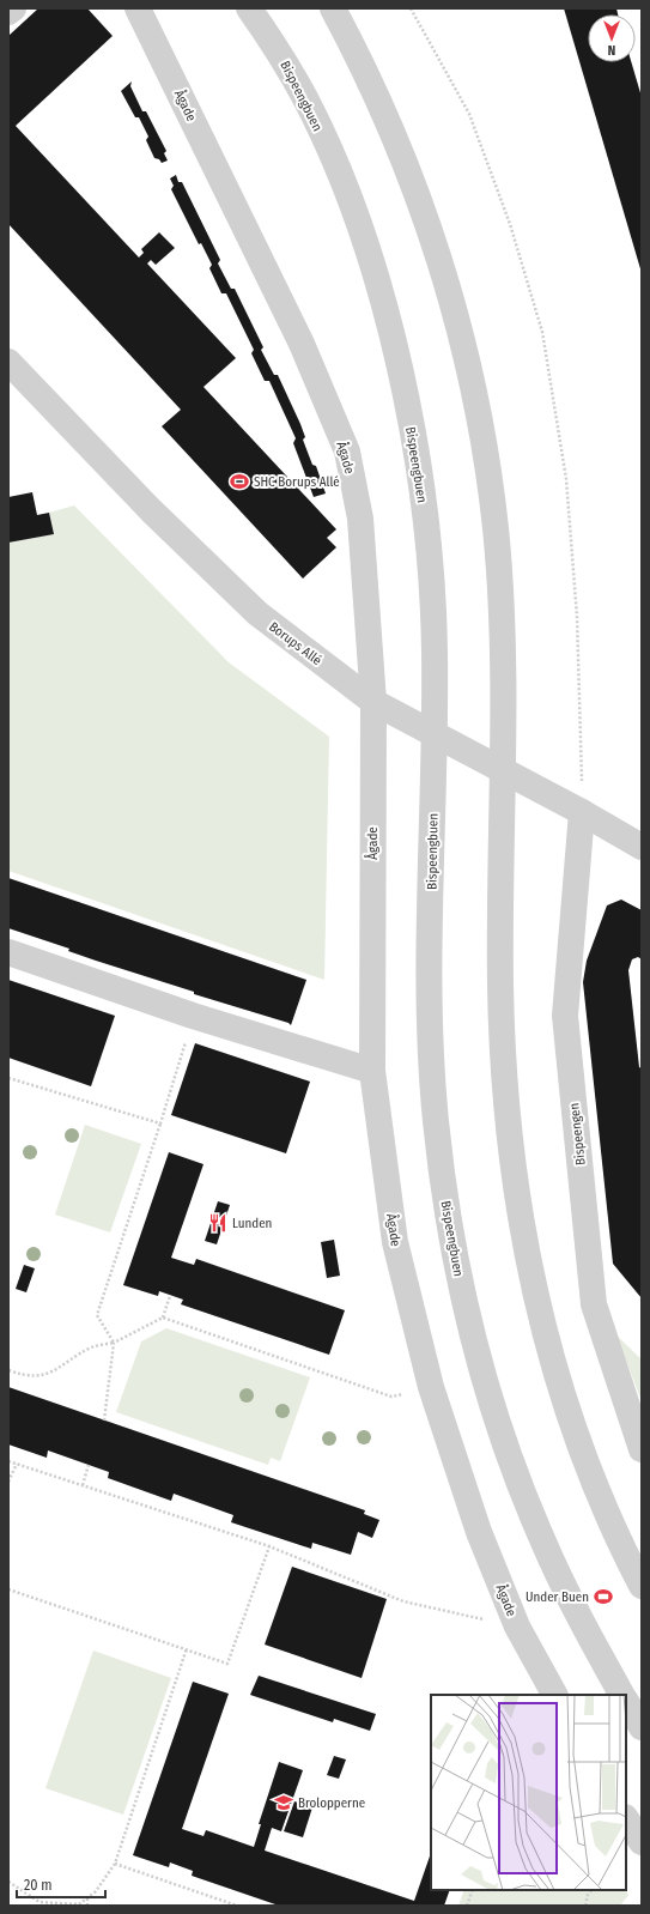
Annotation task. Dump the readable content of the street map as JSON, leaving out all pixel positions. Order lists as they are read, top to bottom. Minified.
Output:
{"streets":{"street":["Bispeengbuen","Ågade","Borups Allé","Bispeengen"]},"crossings":[["Ågade","Borups Allé"],["Borups Allé","Bispeengen"]],"places":{"sports":["SHC Borups Allé","Under Buen"],"restaurant":["Lunden"],"school or university":["Brolopperne"]},"scale_bar":"20 m","north":"bottom"}
